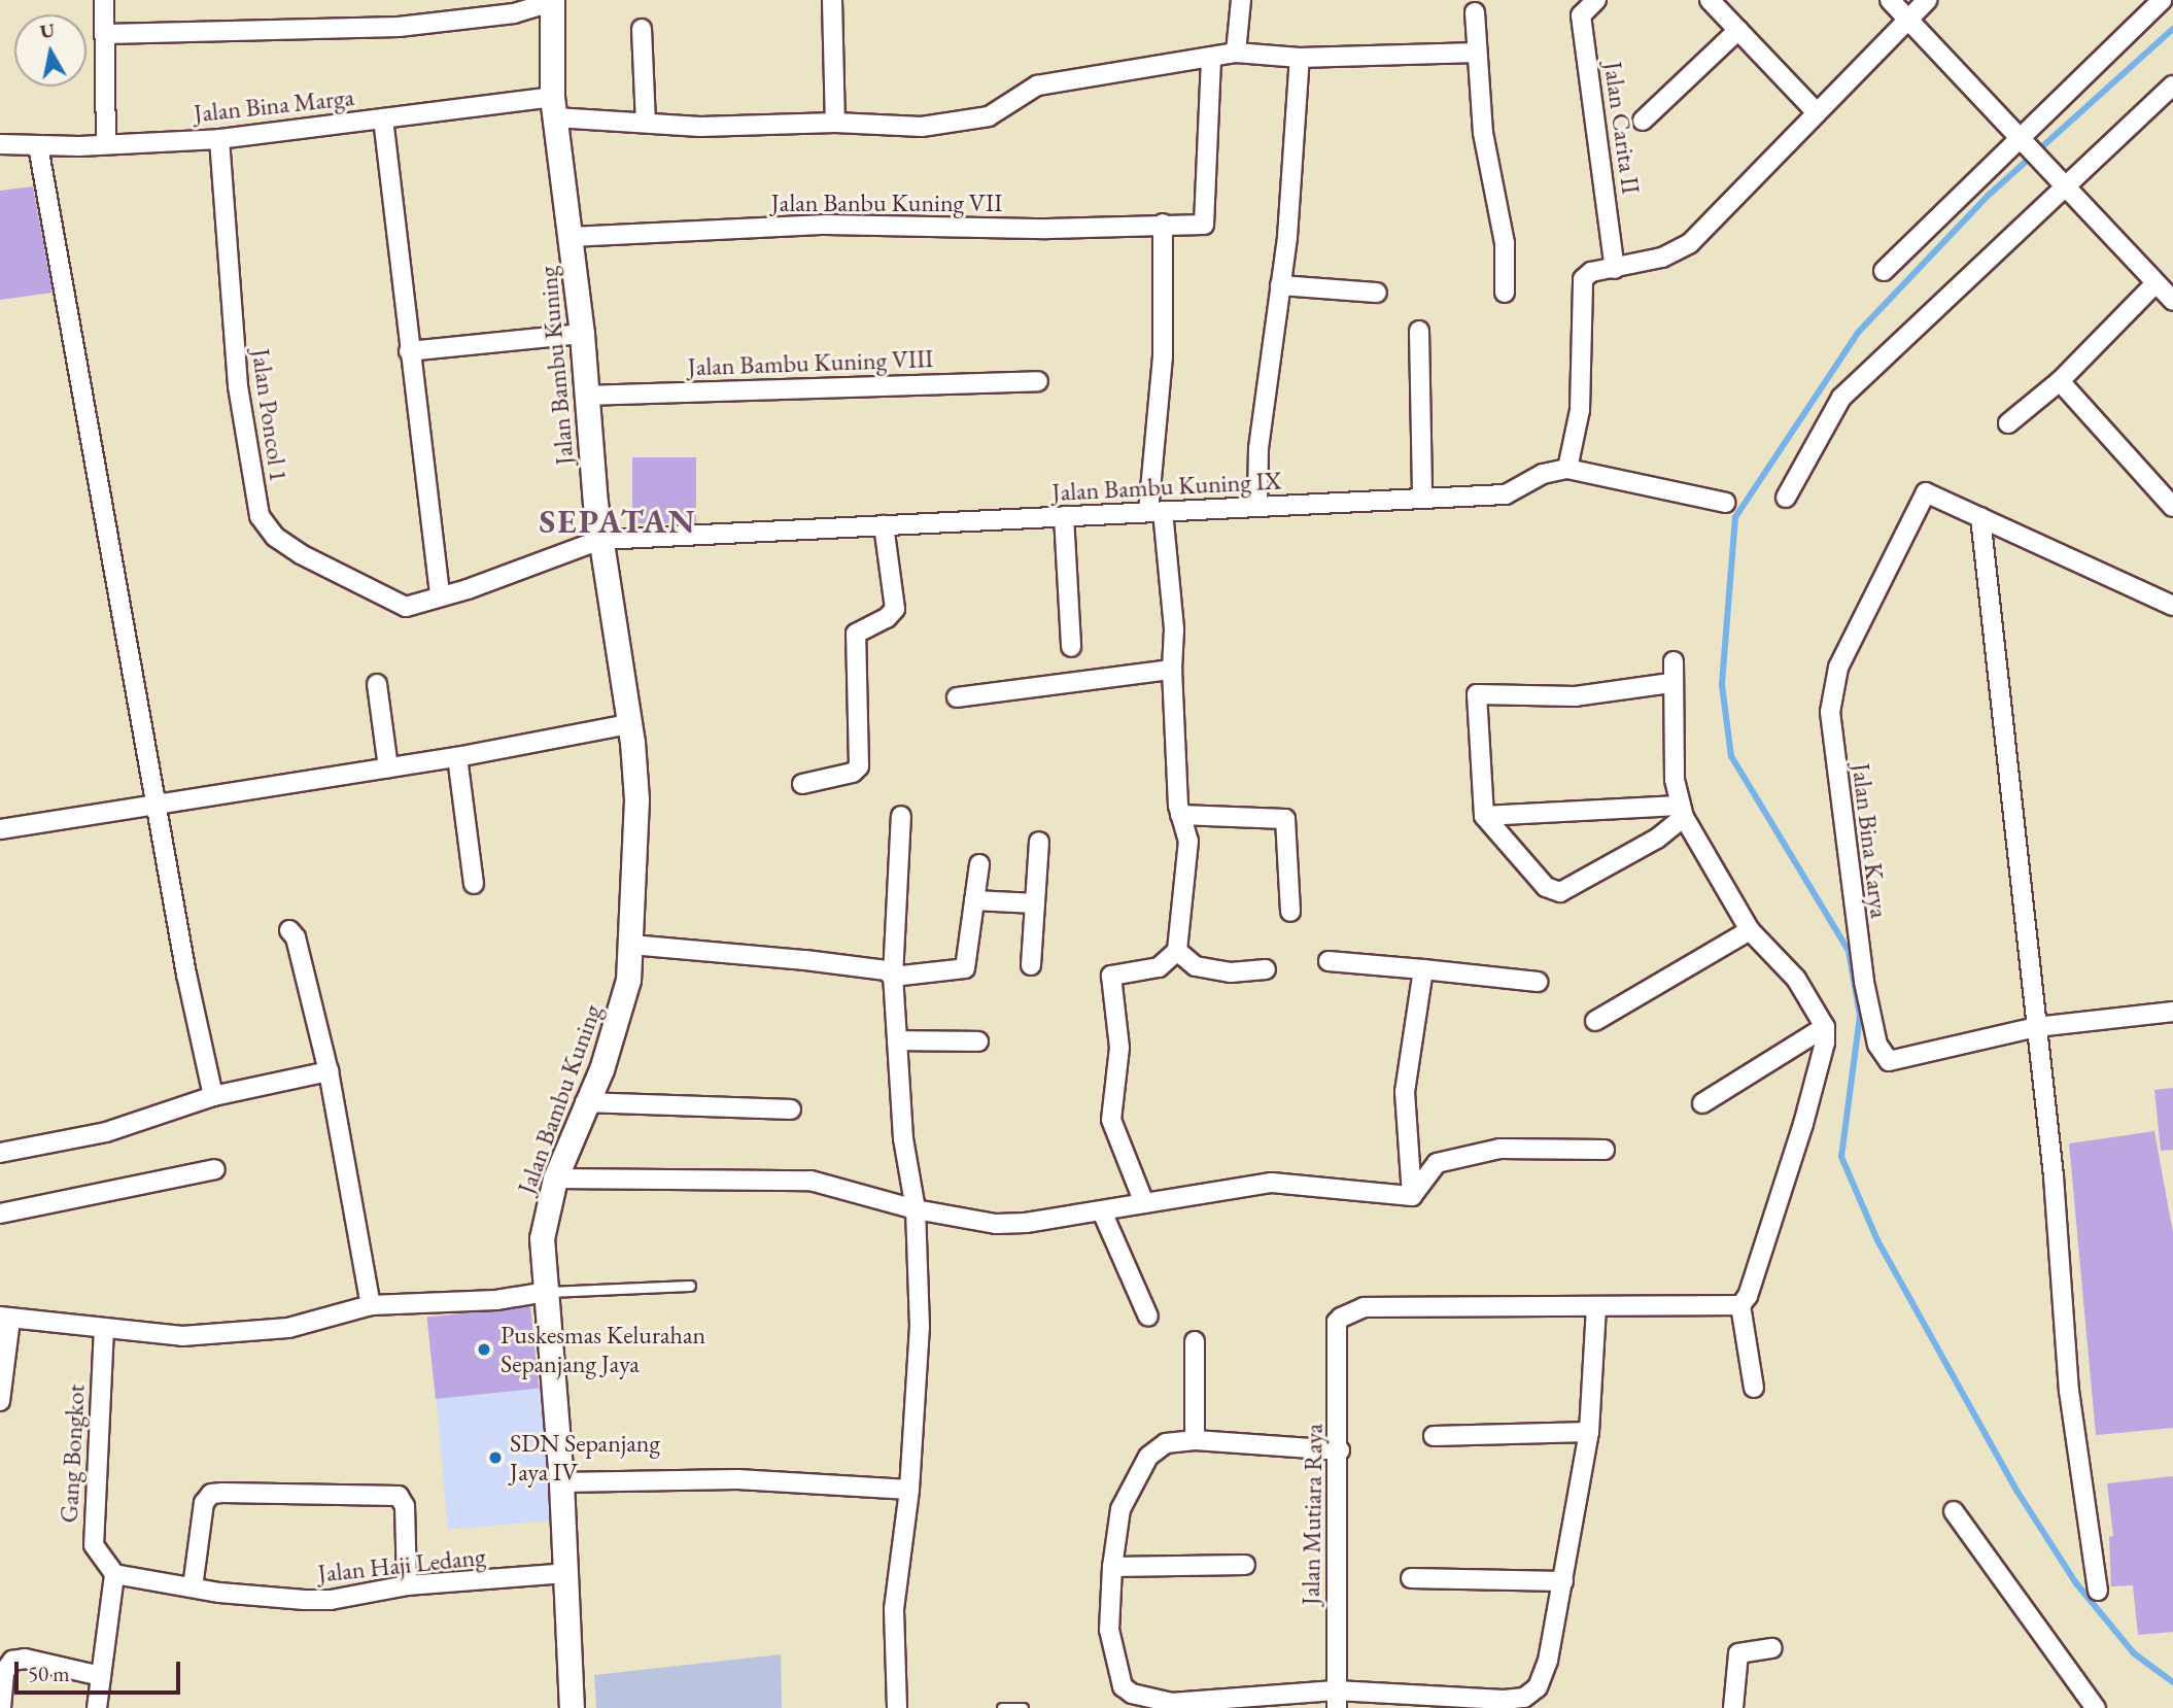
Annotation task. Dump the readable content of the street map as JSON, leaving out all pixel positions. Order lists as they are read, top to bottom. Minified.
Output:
{"streets":{"street":["Jalan Bina Marga","Jalan Carita II","Jalan Banbu Kuning VII","Jalan Bambu Kuning VIII","Jalan Bambu Kuning","Jalan Poncol 1","Jalan Bambu Kuning IX","Jalan Bina Karya","Gang Bongkot","Jalan Mutiara Raya","Jalan Haji Ledang"]},"crossings":[["Jalan Bina Marga","Jalan Banbu Kuning VII"],["Jalan Bina Marga","Jalan Bambu Kuning"],["Jalan Bina Marga","Jalan Poncol 1"],["Jalan Banbu Kuning VII","Jalan Bambu Kuning"],["Jalan Bambu Kuning VIII","Jalan Bambu Kuning"],["Jalan Bambu Kuning","Jalan Bambu Kuning IX"],["Jalan Bambu Kuning","Jalan Haji Ledang"],["Jalan Poncol 1","Jalan Bambu Kuning IX"],["Gang Bongkot","Jalan Haji Ledang"]],"districts":["SEPATAN"],"places":["Puskesmas Kelurahan Sepanjang Jaya","SDN Sepanjang Jaya IV"],"scale_bar":"50 m","north":"top"}
